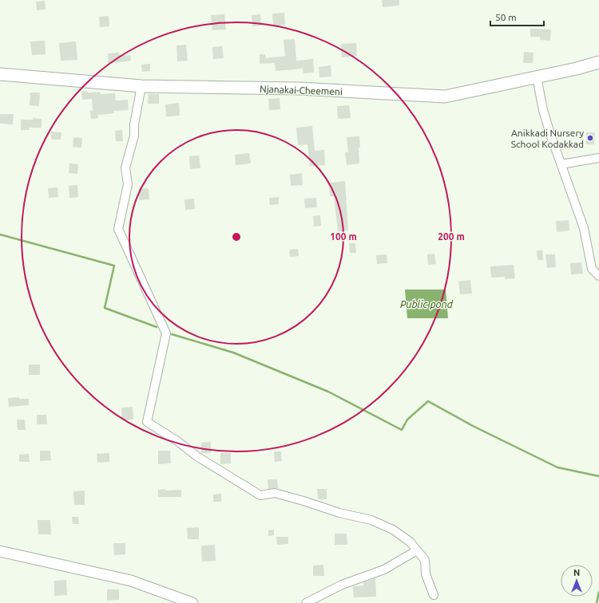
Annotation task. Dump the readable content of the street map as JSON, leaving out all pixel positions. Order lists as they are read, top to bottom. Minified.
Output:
{"streets":{"main road":["Njanakai-Cheemeni"]},"water":["Public pond"],"places":["Anikkadi Nursery School Kodakkad"],"scale_bar":"50 m","north":"top","rings":["100 m","200 m"]}
